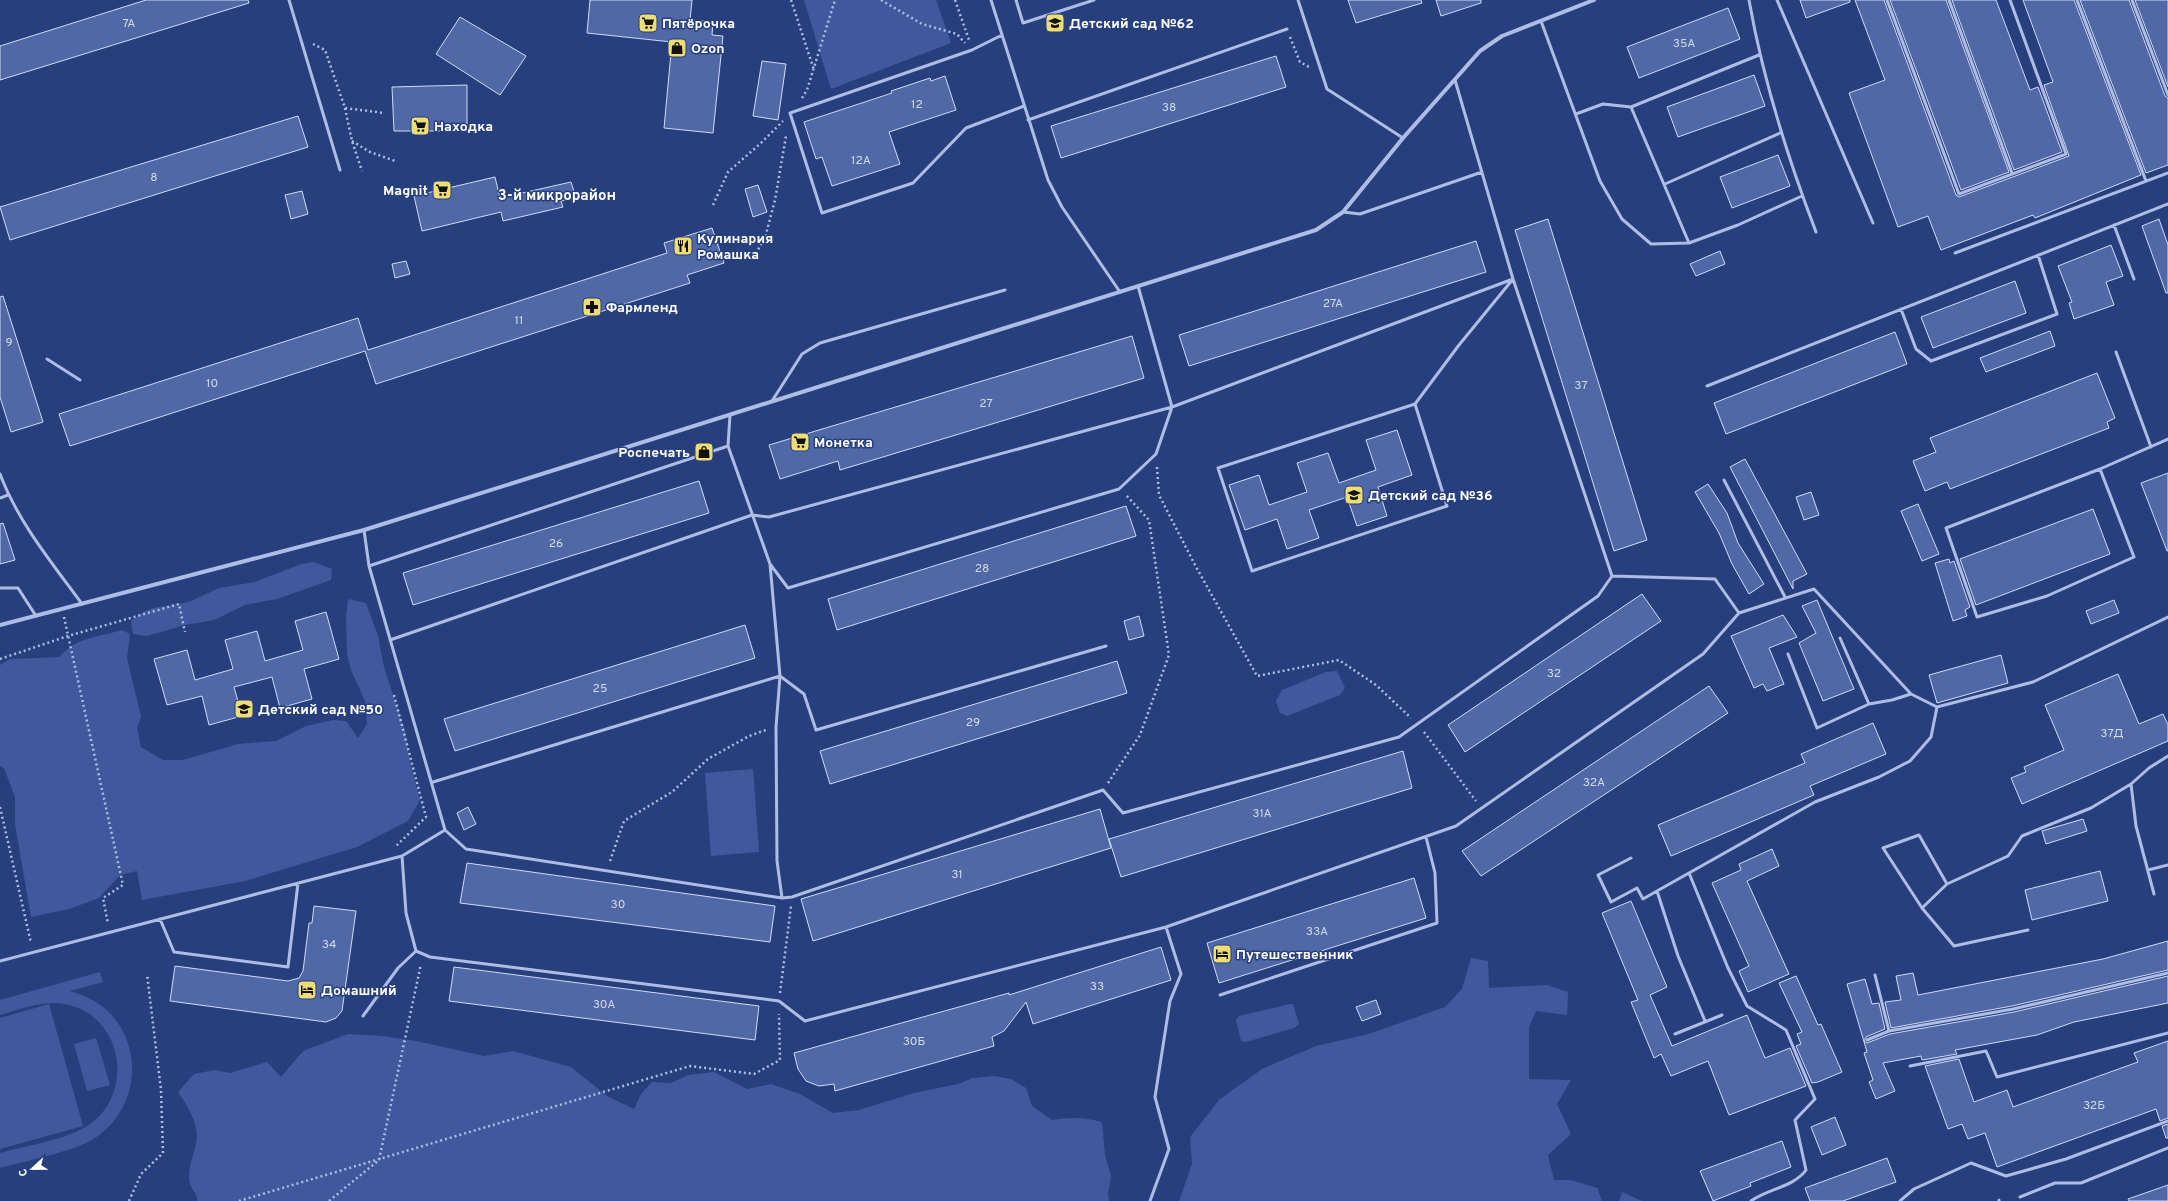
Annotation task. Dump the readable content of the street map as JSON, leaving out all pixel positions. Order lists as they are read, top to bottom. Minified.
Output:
{"districts":["3-й микрорайон"],"places":{"supermarket":["Пятёрочка","Находка","Magnit","Монетка"],"school or university":["Детский сад №62","Детский сад №36","Детский сад №50"],"shop":["Ozon","Роспечать"],"restaurant":["Кулинария Ромашка"],"pharmacy":["Фармленд"],"hotel":["Путешественник","Домашний"]},"house_numbers":["7А","35А","12","38","12А","8","27А","11","9","10","37","27","26","28","32","25","29","37Д","32А","31А","31","30","33А","34","33","30А","30Б","32Б"],"north":"left"}
